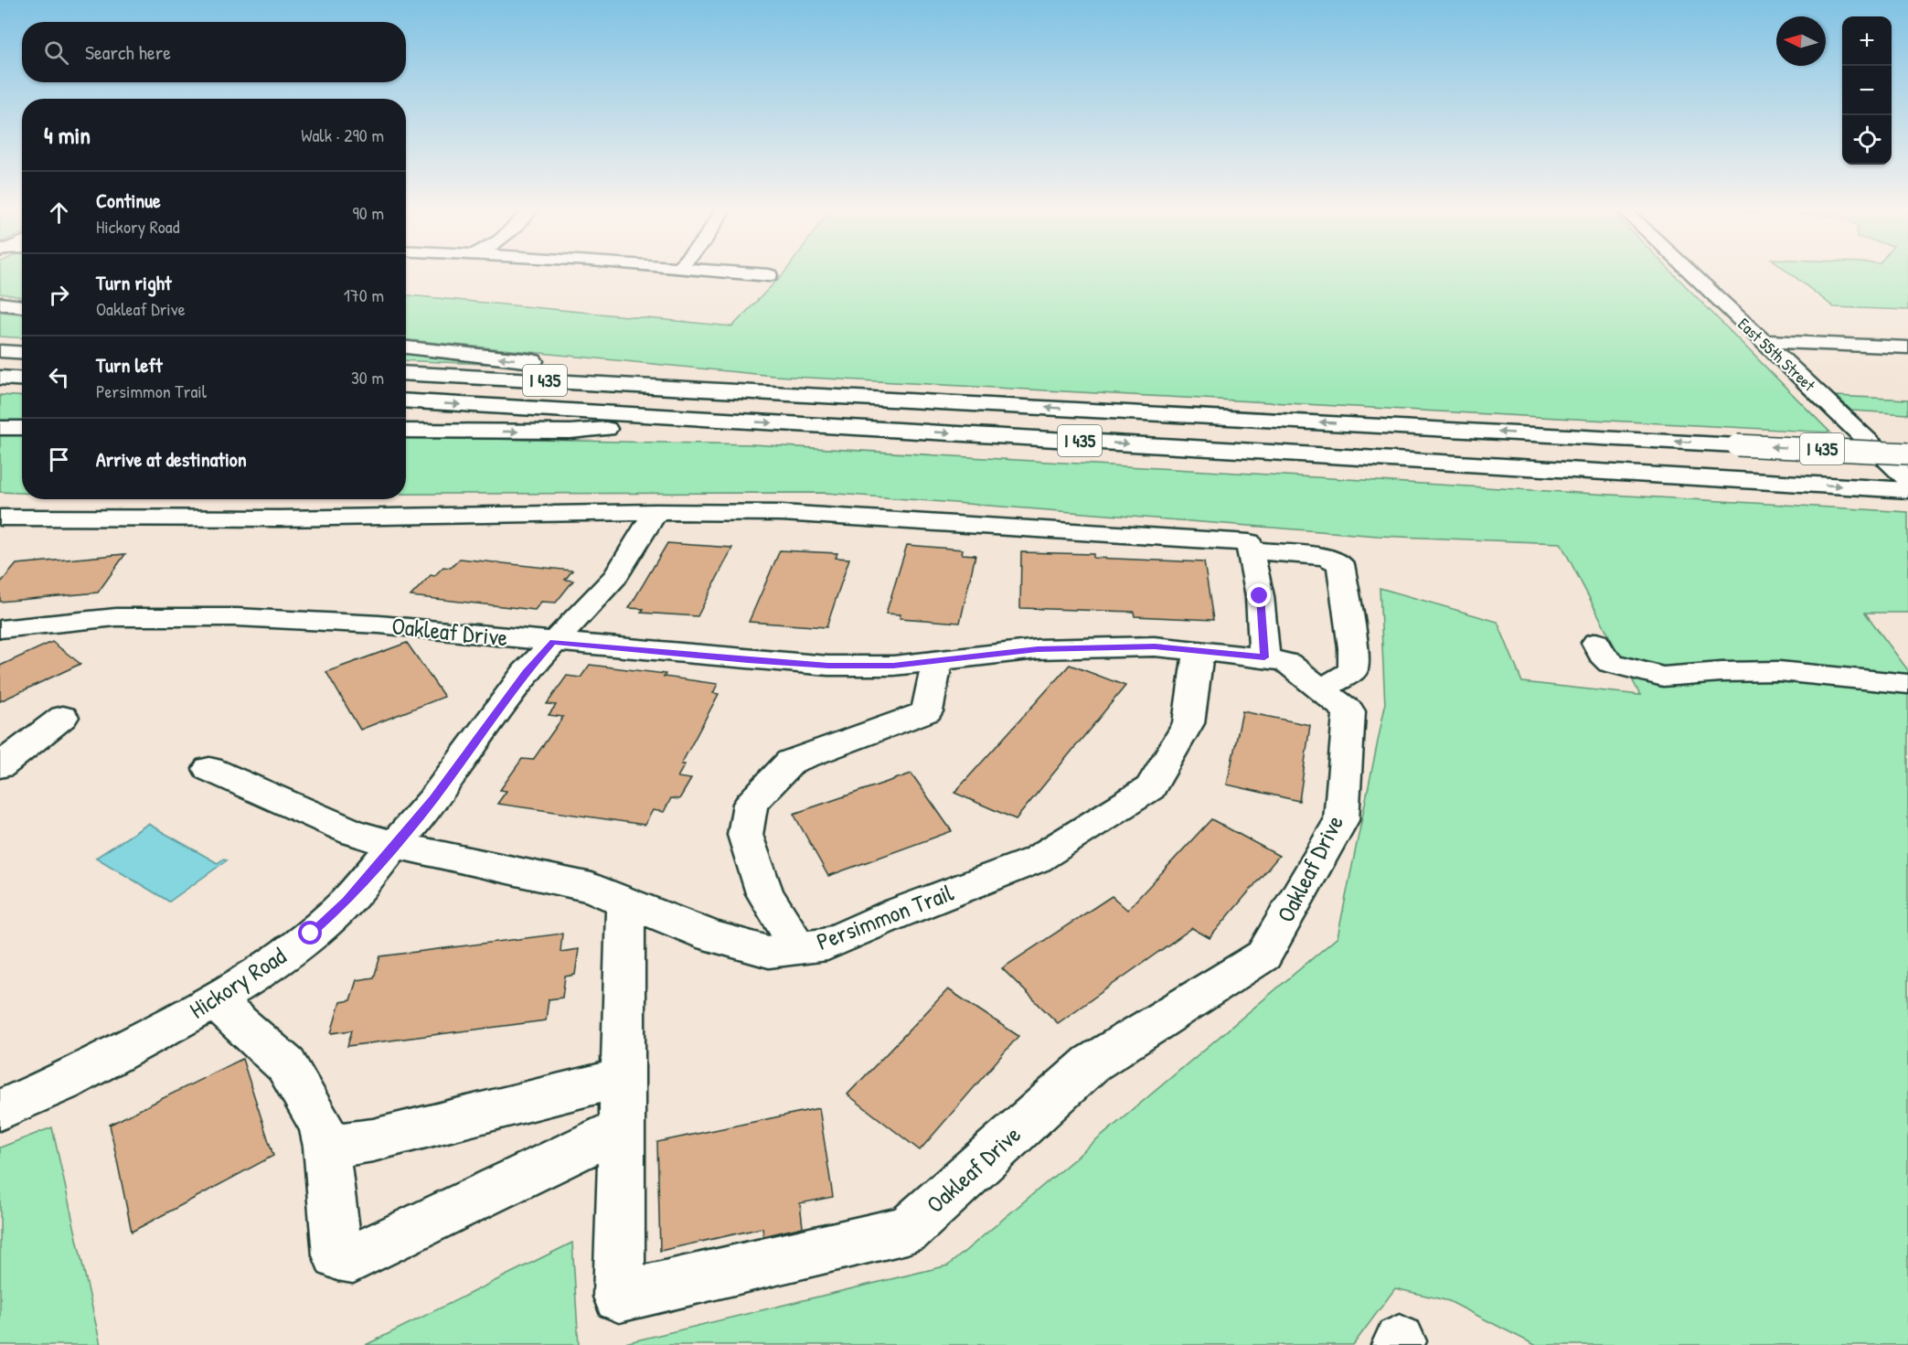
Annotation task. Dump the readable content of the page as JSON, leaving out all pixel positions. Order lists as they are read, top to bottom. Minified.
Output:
{"streets":{"main road":["East 55th Street","I 435","Oakleaf Drive","Persimmon Trail","Hickory Road"]},"crossings":[["Oakleaf Drive","Persimmon Trail"],["Oakleaf Drive","Hickory Road"],["Persimmon Trail","Hickory Road"]],"north":"left","page":{"map_buttons":["+","−"],"search":"Search here","heading":["4 min","Walk · 290 m"],"list":[["Continue","Hickory Road","90 m"],["Turn right","Oakleaf Drive","170 m"],["Turn left","Persimmon Trail","30 m"],"Arrive at destination"]}}
